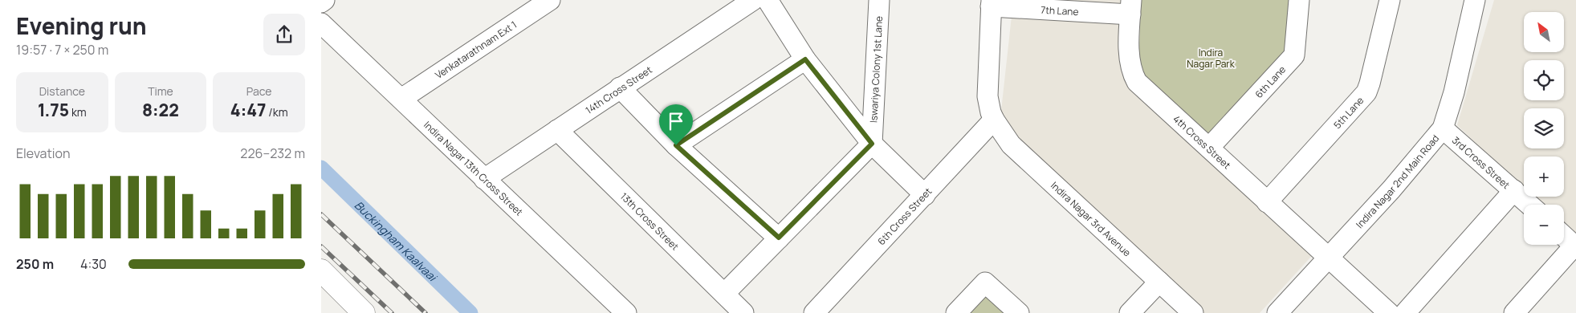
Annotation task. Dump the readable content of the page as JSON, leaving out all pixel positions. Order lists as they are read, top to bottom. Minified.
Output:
{"streets":{"street":["7th Lane","Venkatarathnam Ext 1","Iswariya Colony 1st Lane","6th Lane","14th Cross Street","5th Lane","4th Cross Street","3rd Cross Street","Indira Nagar 13th Cross Street","Indira Nagar 2nd Main Road","6th Cross Street","Indira Nagar 3rd Avenue","13th Cross Street"]},"crossings":[["7th Lane","4th Cross Street"],["7th Lane","Indira Nagar 3rd Avenue"],["Venkatarathnam Ext 1","Indira Nagar 13th Cross Street"],["6th Lane","4th Cross Street"],["14th Cross Street","Indira Nagar 13th Cross Street"],["14th Cross Street","13th Cross Street"],["5th Lane","4th Cross Street"],["4th Cross Street","Indira Nagar 2nd Main Road"],["3rd Cross Street","Indira Nagar 2nd Main Road"],["6th Cross Street","Indira Nagar 3rd Avenue"]],"water":["Buckingham Kaalvaai"],"parks":["Indira Nagar Park"],"north":"top left","page":{"heading":["Evening run","19:57 · 7 × 250 m"],"map_buttons":["+","−"],"stats":[["Distance","1.75 km"],["Time","8:22"],["Pace","4:47 /km"]],"chart":["Elevation","226–232 m"],"list":[{"name":"250 m","note":"4:30"}]}}
